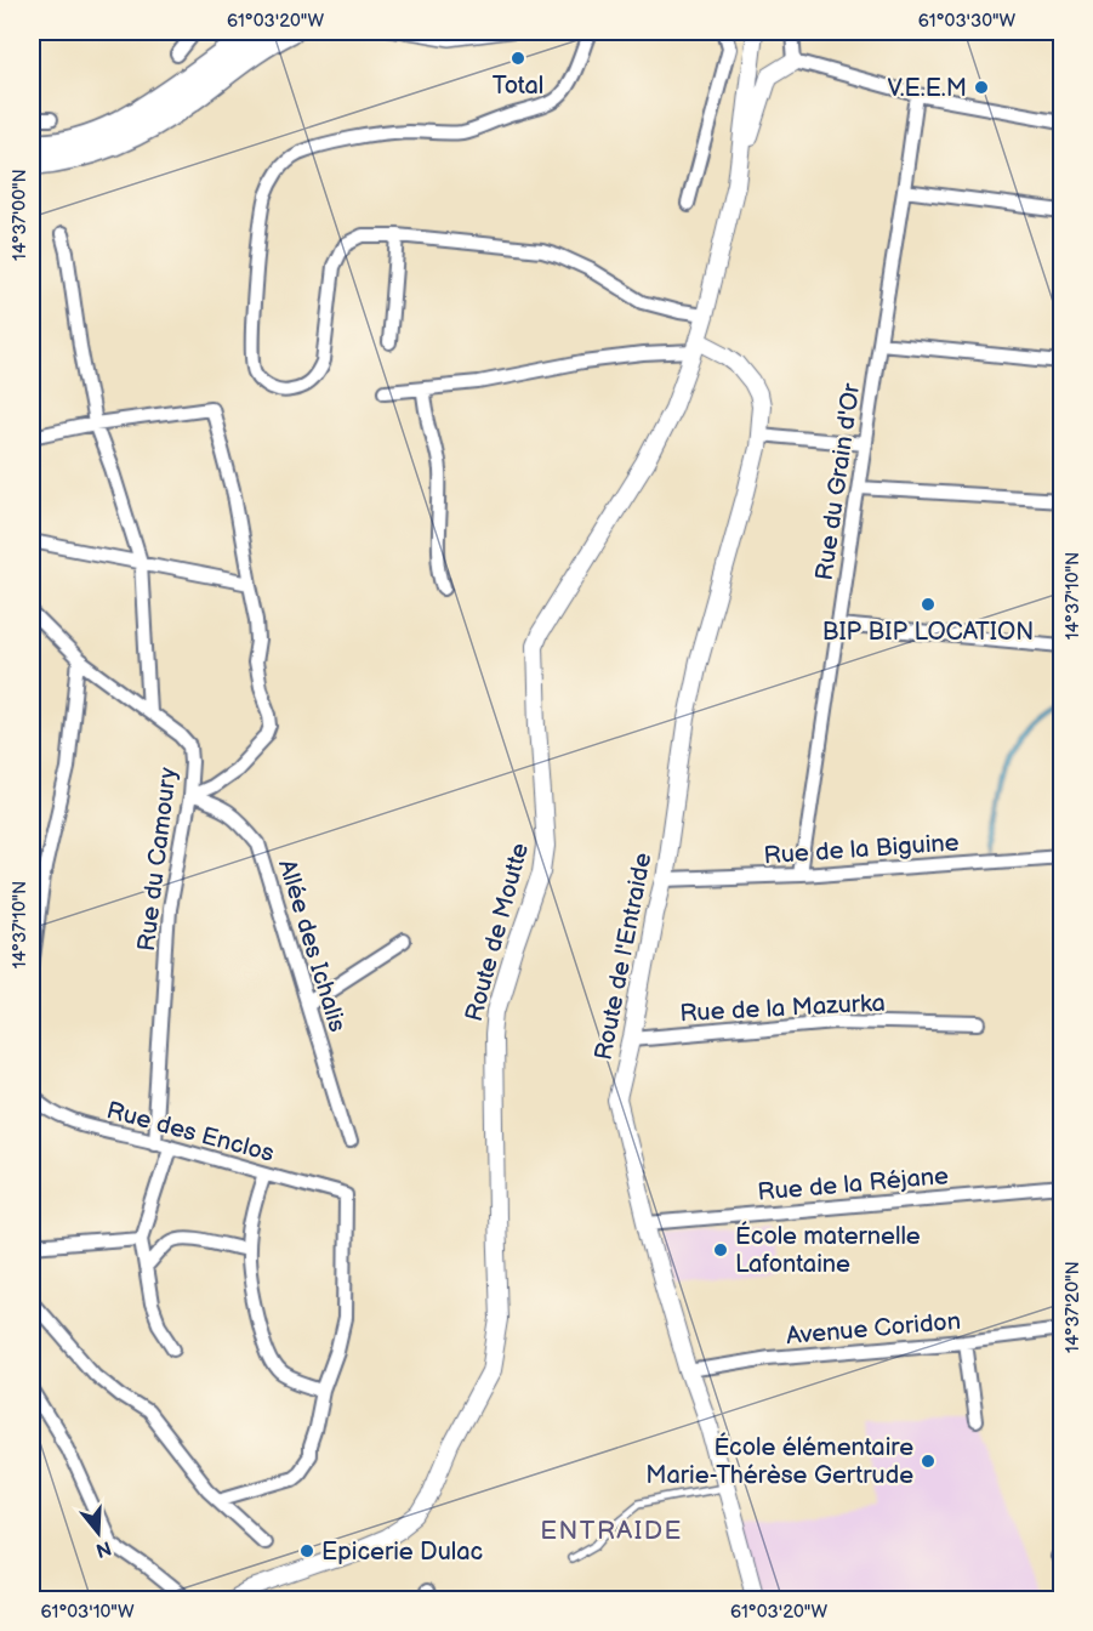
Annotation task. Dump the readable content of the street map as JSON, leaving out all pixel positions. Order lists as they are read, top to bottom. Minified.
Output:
{"streets":{"main road":["Route de Moutte","Route de l'Entraide"],"street":["Rue du Grain d'Or","Rue de la Biguine","Rue du Camoury","Allée des Ichalis","Rue de la Mazurka","Rue des Enclos","Rue de la Réjane","Avenue Coridon"]},"crossings":[["Rue du Grain d'Or","Rue de la Biguine"],["Rue de la Biguine","Route de l'Entraide"],["Rue du Camoury","Allée des Ichalis"],["Rue du Camoury","Rue des Enclos"],["Route de Moutte","Route de l'Entraide"],["Route de l'Entraide","Rue de la Mazurka"],["Route de l'Entraide","Rue de la Réjane"],["Route de l'Entraide","Avenue Coridon"]],"districts":["ENTRAIDE"],"places":["Total","V.E.E.M","BIP BIP LOCATION","École maternelle Lafontaine","École élémentaire Marie-Thérèse Gertrude","Epicerie Dulac"],"north":"bottom","coordinates":["61°03'20\"W","61°03'30\"W","14°37'00\"N","14°37'10\"N","14°37'20\"N","61°03'10\"W"]}
